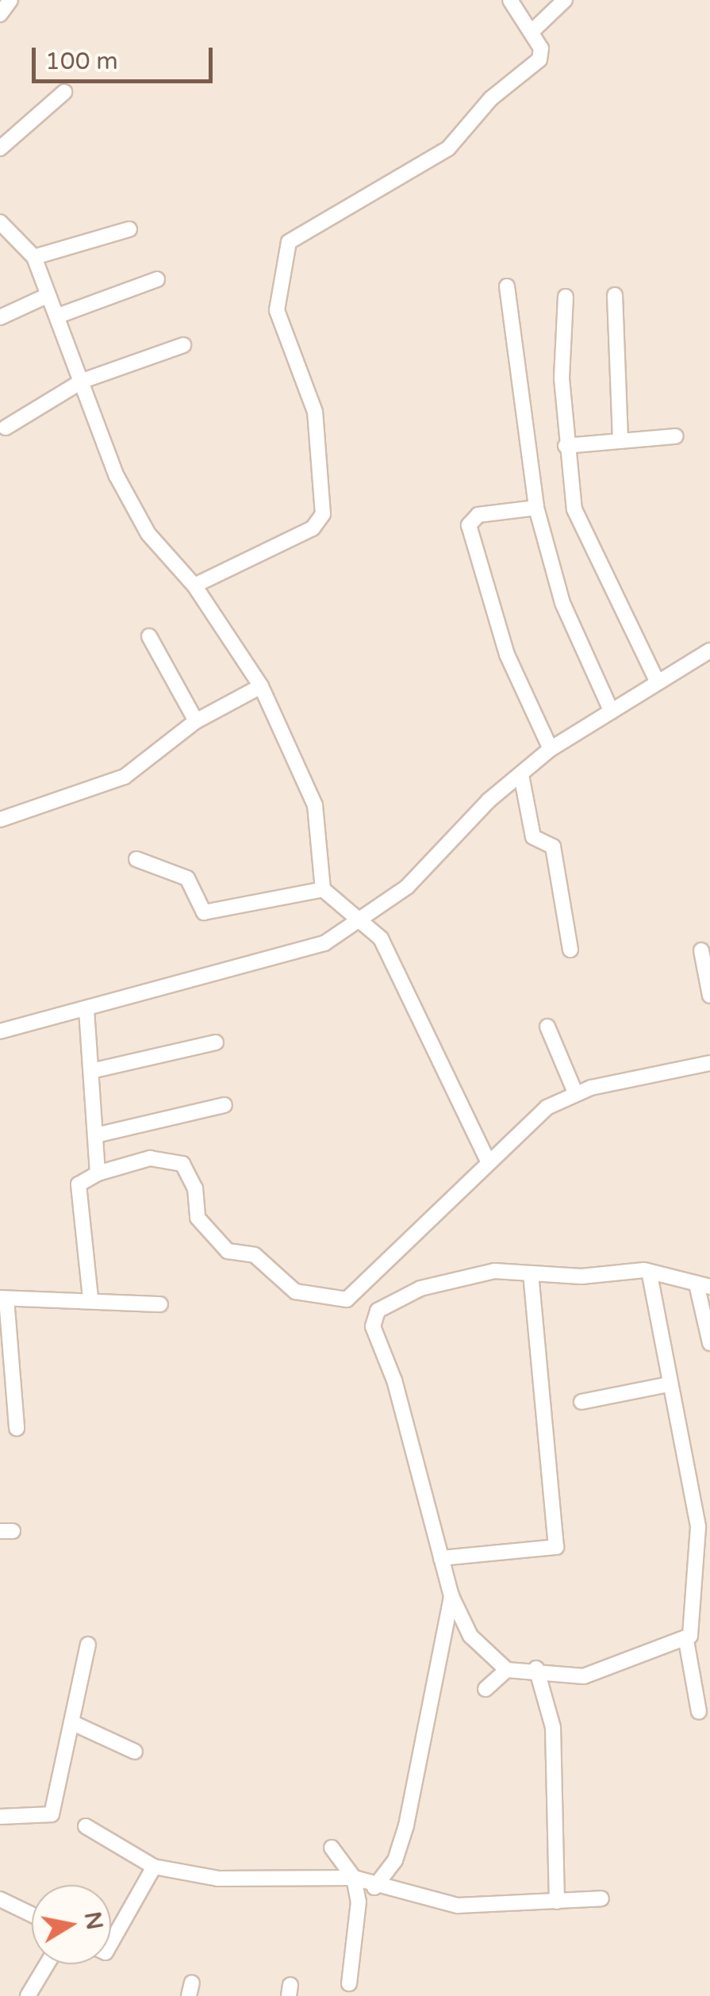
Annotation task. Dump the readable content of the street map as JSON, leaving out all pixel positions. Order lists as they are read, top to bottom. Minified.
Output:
{"scale_bar":"100 m","north":"right"}
